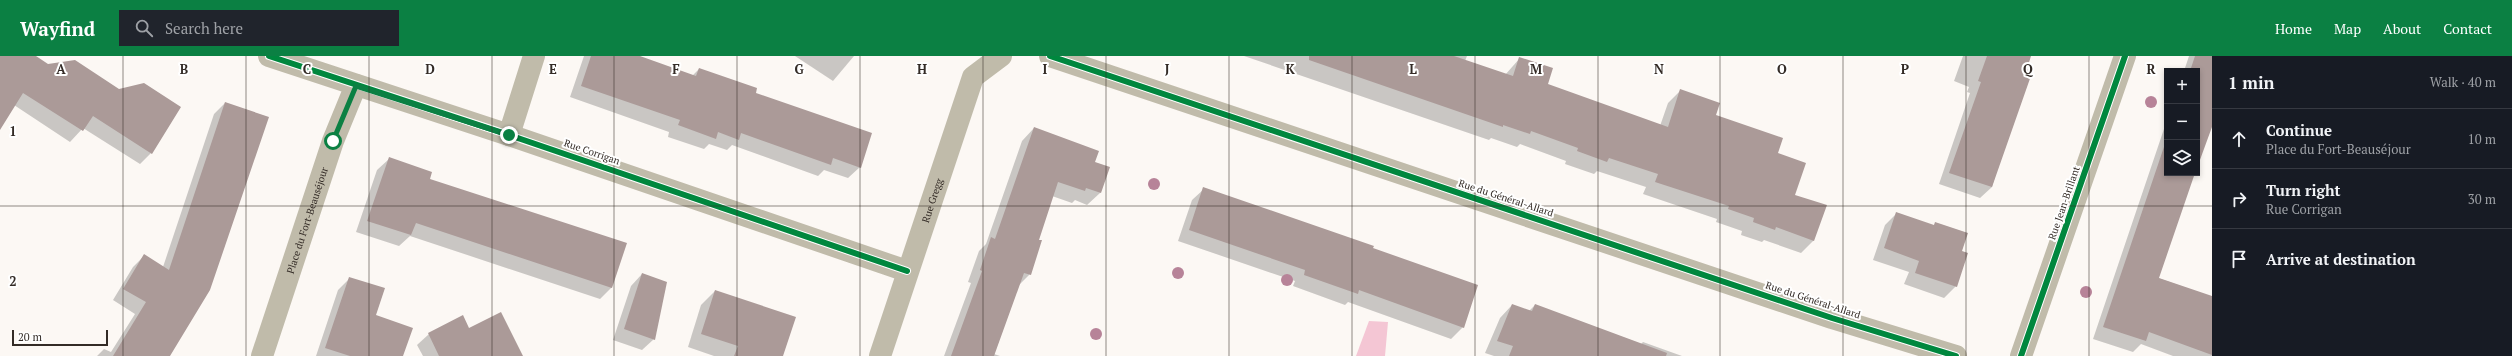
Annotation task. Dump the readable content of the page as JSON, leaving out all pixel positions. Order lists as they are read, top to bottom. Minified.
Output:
{"streets":{"street":["Rue Corrigan","Rue du Général-Allard","Rue Gregg","Rue Jean-Brillant","Place du Fort-Beauséjour"]},"crossings":[["Rue Corrigan","Rue Gregg"],["Rue Corrigan","Place du Fort-Beauséjour"]],"scale_bar":"20 m","page":{"header":"Wayfind","search":"Search here","nav":["Home","Map","About","Contact"],"heading":["1 min","Walk · 40 m"],"map_buttons":["+","−"],"list":[["Continue","Place du Fort-Beauséjour","10 m"],["Turn right","Rue Corrigan","30 m"],"Arrive at destination"],"scale":"20 m"},"grid":{"columns":["A","B","C","D","E","F","G","H","I","J","K","L","M","N","O","P","Q","R"],"rows":["1","2"]}}
